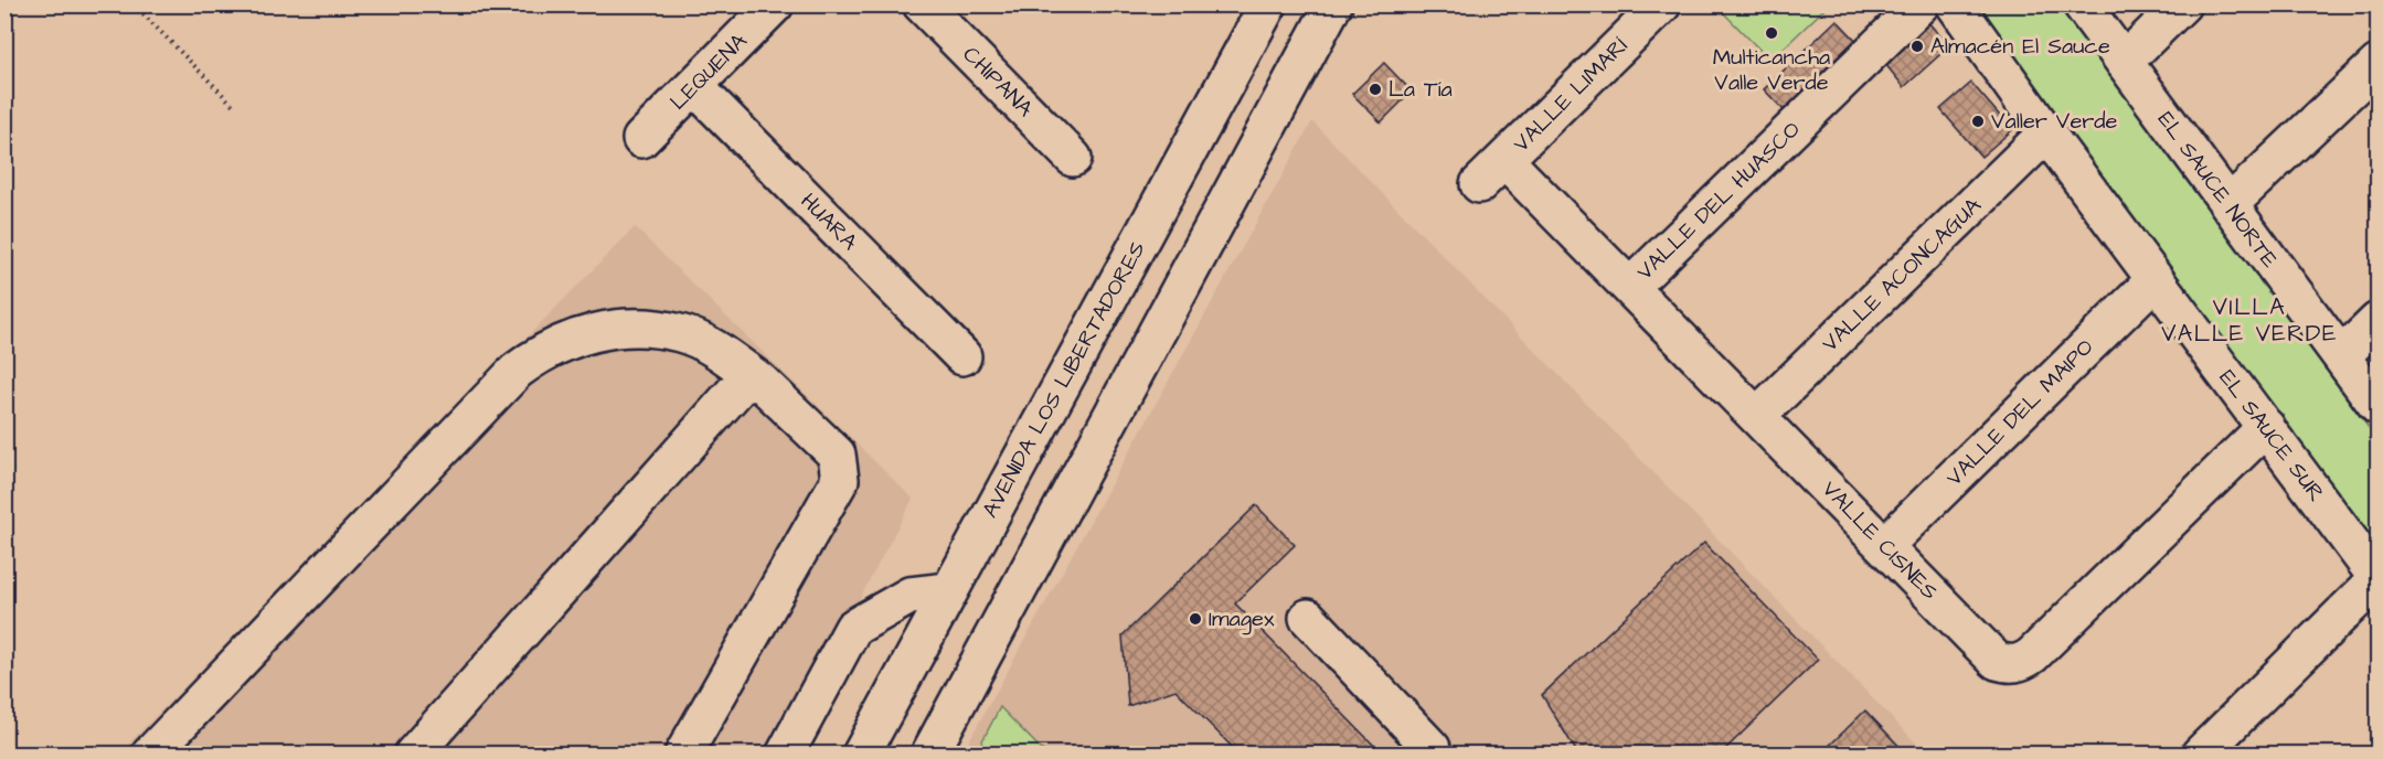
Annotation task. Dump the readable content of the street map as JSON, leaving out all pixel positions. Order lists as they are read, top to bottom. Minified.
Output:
{"streets":{"street":["LEQUENA","CHIPANA","VALLE LIMARÍ","EL SAUCE NORTE","VALLE DEL HUASCO","HUARA","VALLE ACONCAGUA","AVENIDA LOS LIBERTADORES","VALLE DEL MAIPO","EL SAUCE SUR","VALLE CISNES"]},"crossings":[["LEQUENA","HUARA"],["VALLE LIMARÍ","VALLE CISNES"],["VALLE DEL HUASCO","VALLE CISNES"],["VALLE ACONCAGUA","EL SAUCE SUR"],["VALLE ACONCAGUA","VALLE CISNES"],["VALLE DEL MAIPO","EL SAUCE SUR"],["VALLE DEL MAIPO","VALLE CISNES"],["EL SAUCE SUR","VALLE CISNES"]],"districts":["VILLA VALLE VERDE"],"places":["Multicancha Valle Verde","Almacén El Sauce","La Tía","Valler Verde","Imagex"]}
